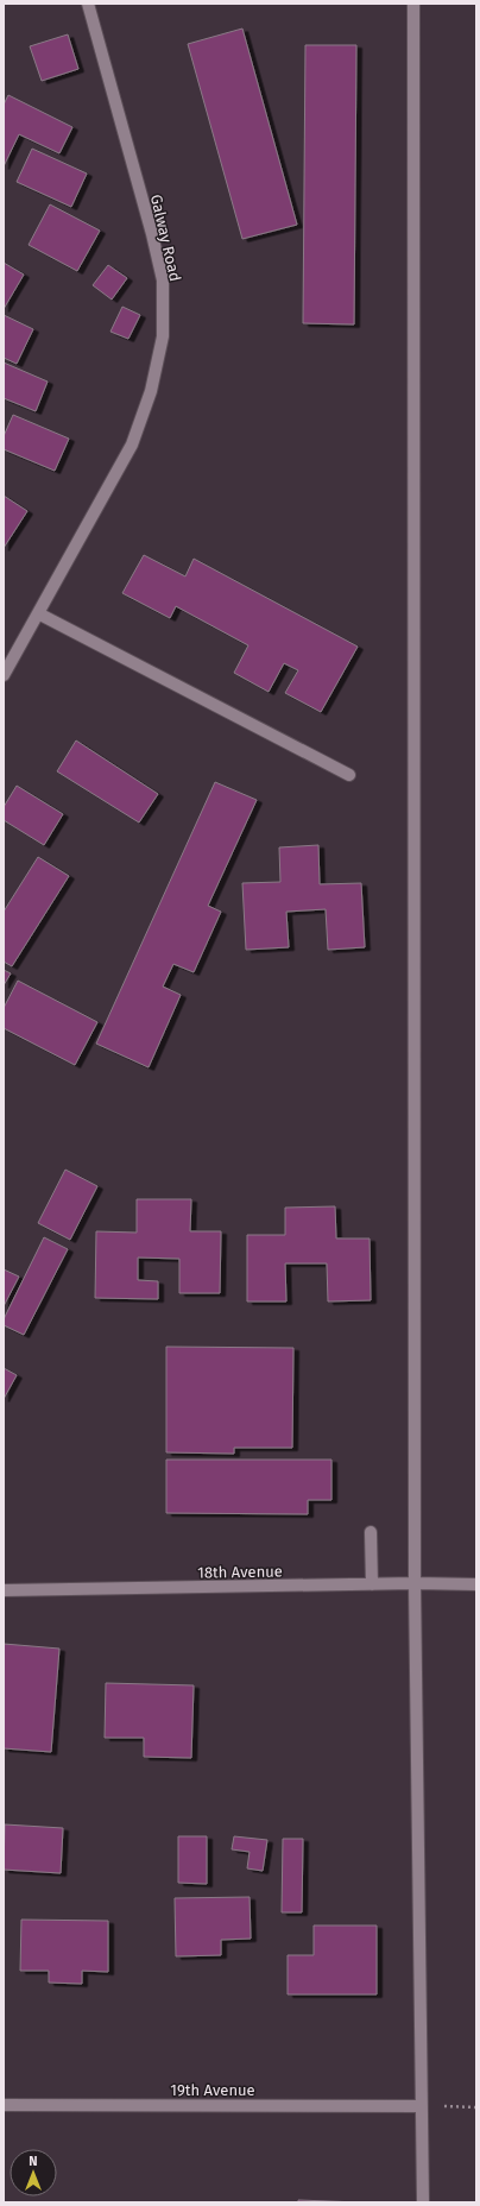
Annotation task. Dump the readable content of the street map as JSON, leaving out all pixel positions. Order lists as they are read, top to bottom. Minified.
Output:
{"streets":{"street":["Galway Road","18th Avenue","19th Avenue"]},"north":"top"}
